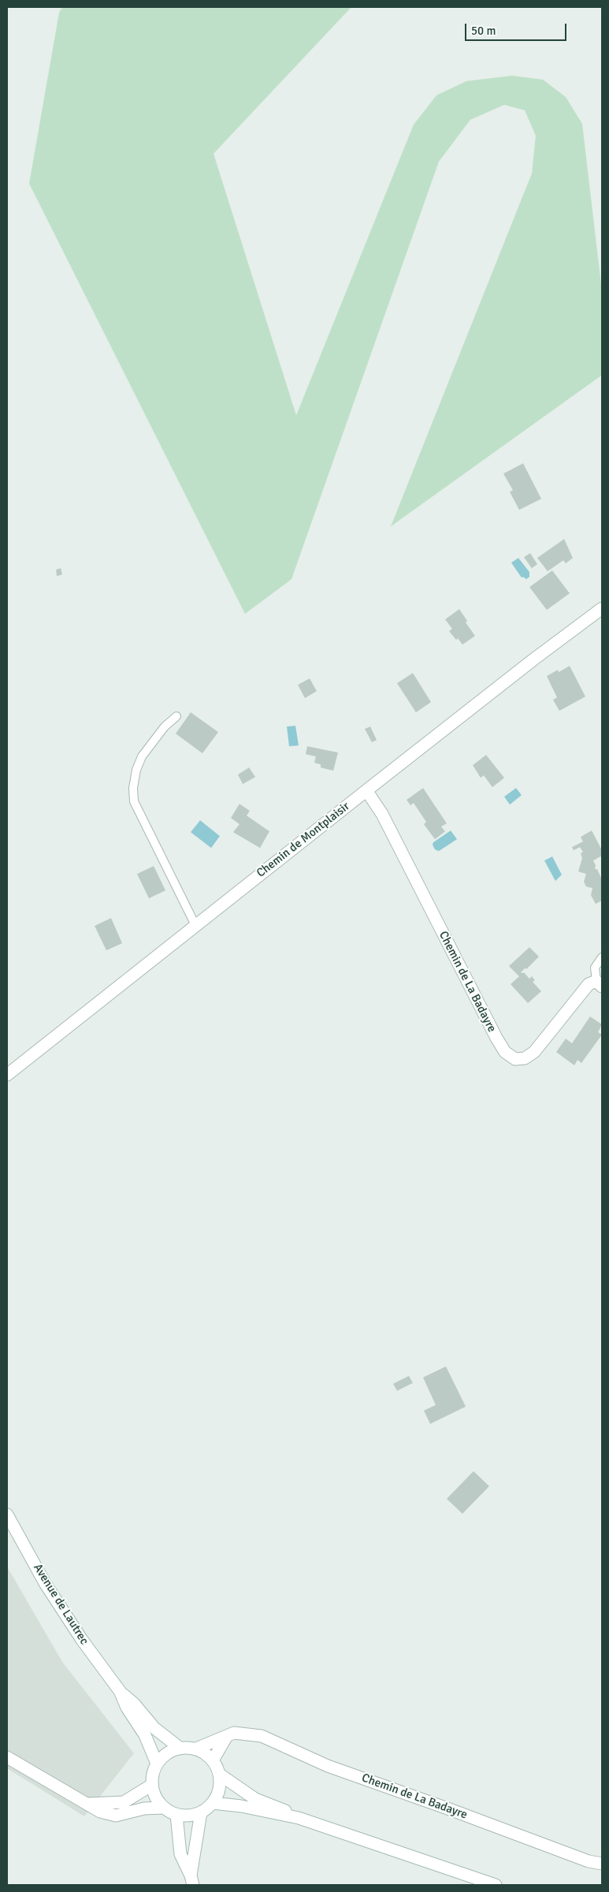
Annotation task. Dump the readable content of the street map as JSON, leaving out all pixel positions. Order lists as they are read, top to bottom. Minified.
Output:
{"streets":{"street":["Chemin de Montplaisir","Chemin de La Badayre","Avenue de Lautrec"]},"crossings":[["Chemin de Montplaisir","Chemin de La Badayre"],["Chemin de La Badayre","Avenue de Lautrec"]],"scale_bar":"50 m"}
